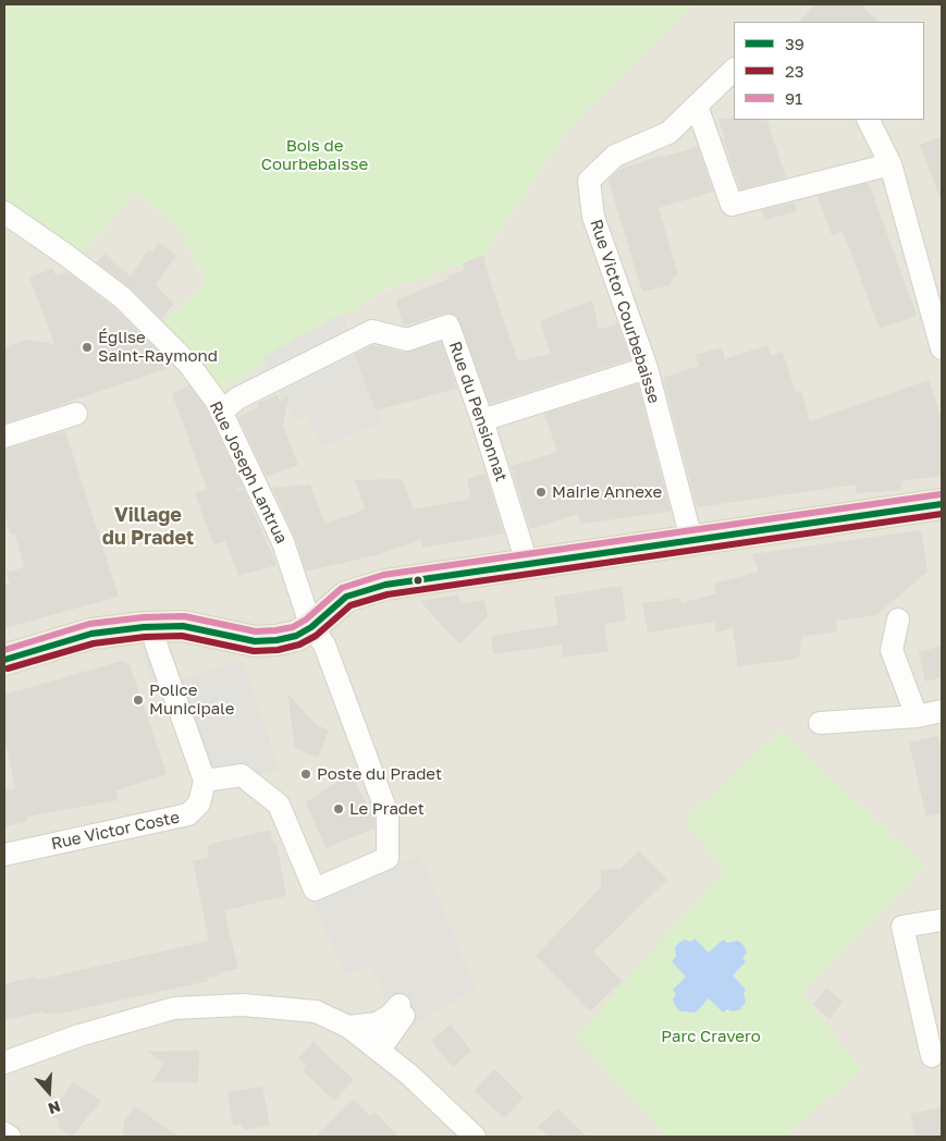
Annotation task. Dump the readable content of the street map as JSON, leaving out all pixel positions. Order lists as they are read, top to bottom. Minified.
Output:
{"streets":{"street":["Rue Victor Courbebaisse","Rue du Pensionnat","Rue Joseph Lantrua","Rue Victor Coste"]},"crossings":[["Rue du Pensionnat","Rue Joseph Lantrua"],["Rue Joseph Lantrua","Rue Victor Coste"]],"districts":["Village du Pradet"],"parks":["Bois de Courbebaisse","Parc Cravero"],"places":["Église Saint-Raymond","Mairie Annexe","Police Municipale","Poste du Pradet","Le Pradet"],"lines":["transit line 91","transit line 39","transit line 23"],"legend":["39","23","91"],"north":"bottom"}
